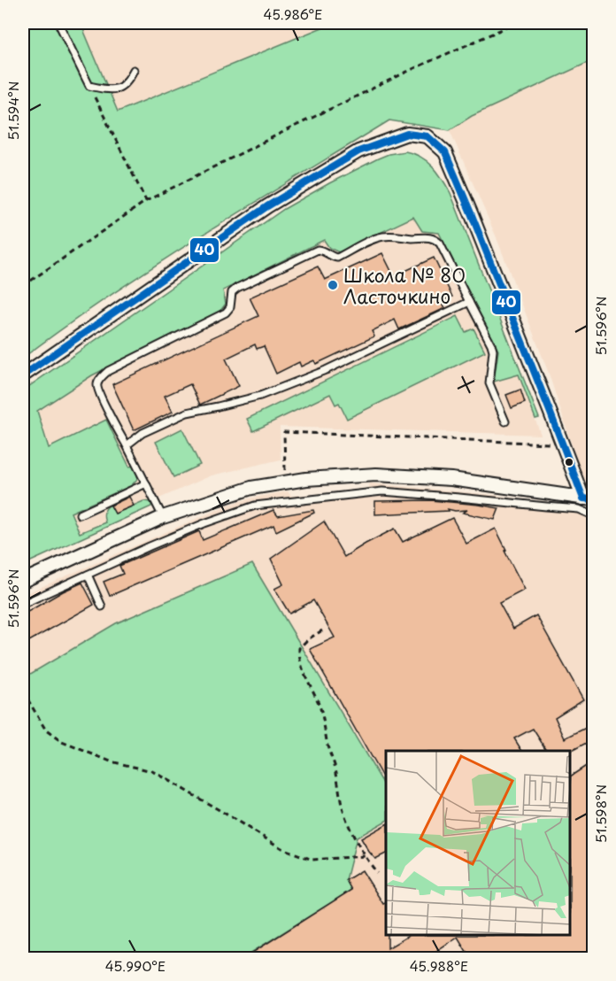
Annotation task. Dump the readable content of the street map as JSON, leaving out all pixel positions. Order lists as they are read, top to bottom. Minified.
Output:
{"places":["Школа № 80 Ласточкино"],"lines":["transit line 40"],"coordinates":["45.986°E","51.594°N","51.596°N","51.598°N","45.990°E","45.988°E"]}
